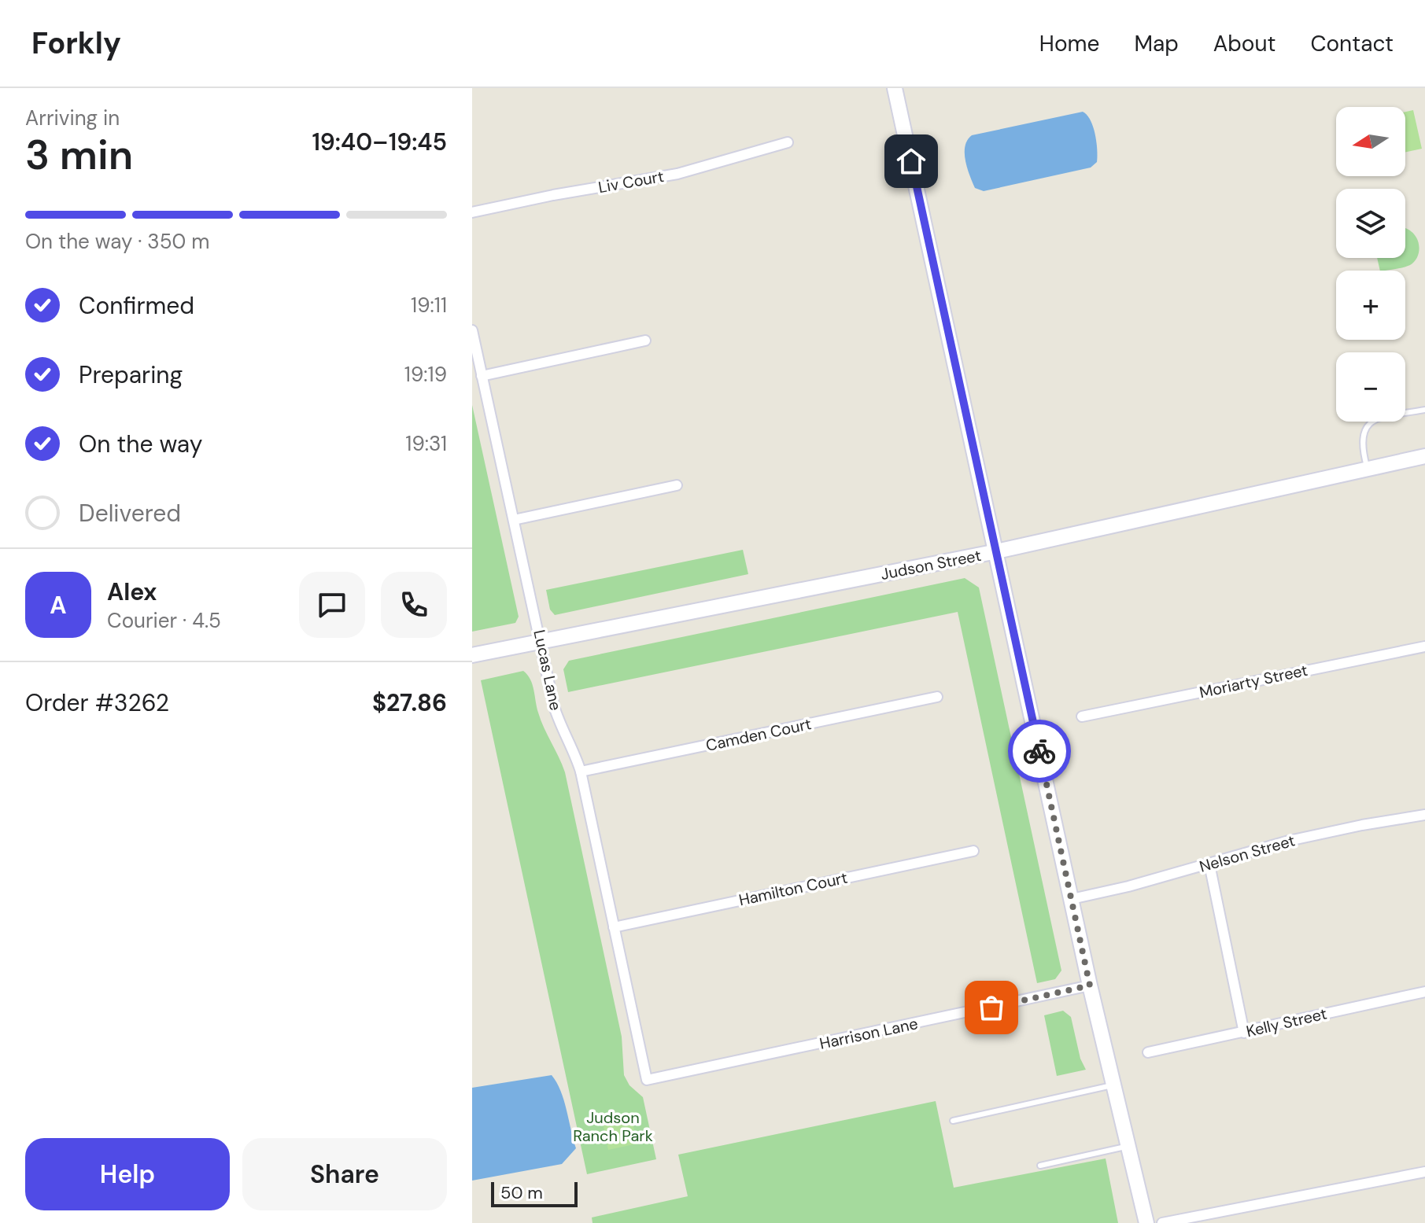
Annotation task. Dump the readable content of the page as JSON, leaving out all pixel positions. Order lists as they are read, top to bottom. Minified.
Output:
{"streets":{"street":["Liv Court","Judson Street","Lucas Lane","Moriarty Street","Camden Court","Nelson Street","Hamilton Court","Kelly Street","Harrison Lane"]},"crossings":[["Judson Street","Lucas Lane"],["Lucas Lane","Camden Court"],["Lucas Lane","Hamilton Court"],["Lucas Lane","Harrison Lane"]],"parks":["Judson Ranch Park"],"scale_bar":"50 m","north":"left","page":{"header":"Forkly","nav":["Home","Map","About","Contact"],"heading":["3 min","Arriving in","19:40–19:45"],"panel":["Alex","Courier · 4.5","Order #3262","$27.86"],"map_buttons":["+","−"],"bar":"On the way · 350 m","list":[["Confirmed","19:11"],["Preparing","19:19"],["On the way","19:31"],"Delivered"],"round":"A","buttons":["Help","Share"],"scale":"50 m"}}
